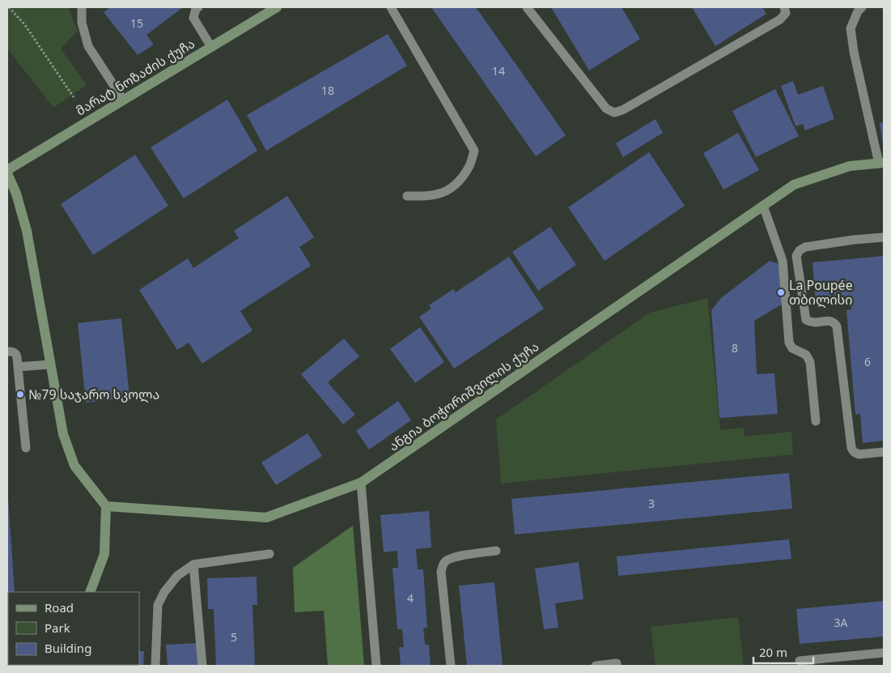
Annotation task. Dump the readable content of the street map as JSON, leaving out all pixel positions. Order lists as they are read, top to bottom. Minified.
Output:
{"streets":{"street":["მარატ ნოზაძის ქუჩა","ანგია ბოჭორიშვილის ქუჩა"]},"places":["La Poupée თბილისი","№79 საჯარო სკოლა"],"house_numbers":["15","14","18","8","6","3","4","3A","5"],"legend":["Road","Park","Building"],"scale_bar":"20 m"}
